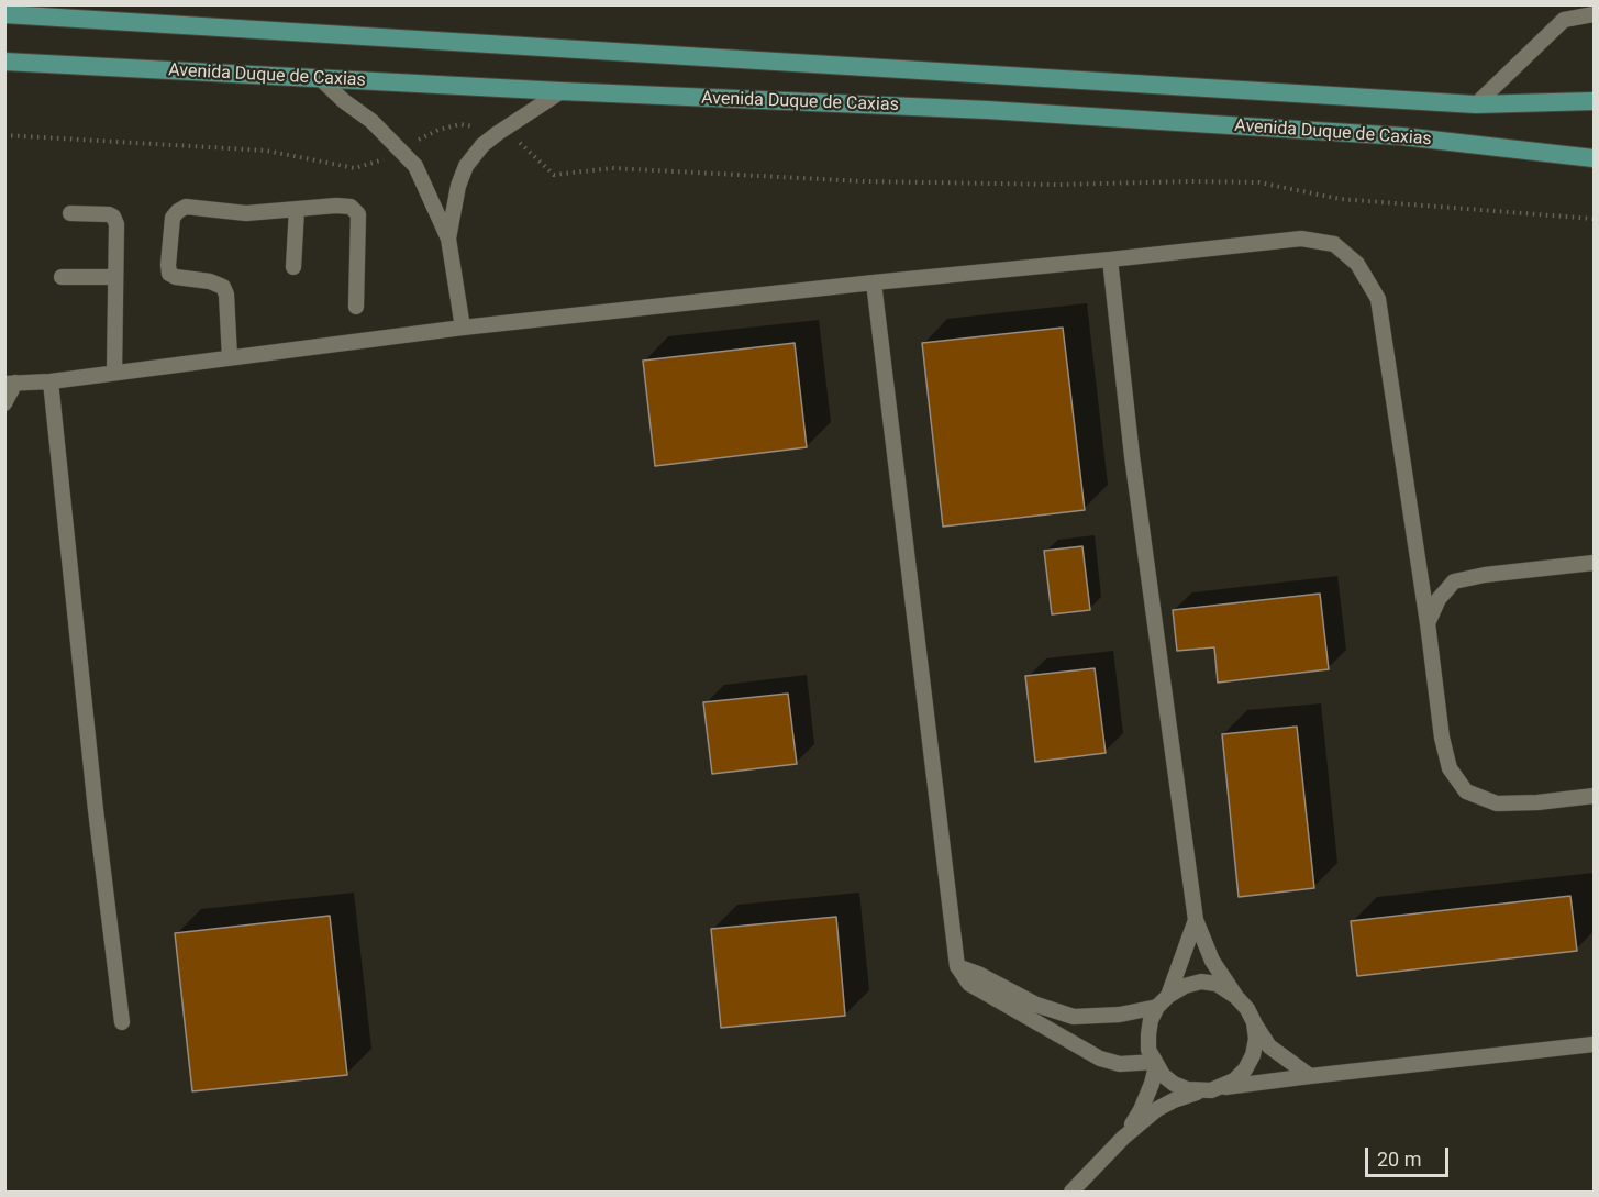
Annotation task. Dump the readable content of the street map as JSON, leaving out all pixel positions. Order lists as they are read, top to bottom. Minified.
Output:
{"streets":{"main road":["Avenida Duque de Caxias"]},"scale_bar":"20 m"}
